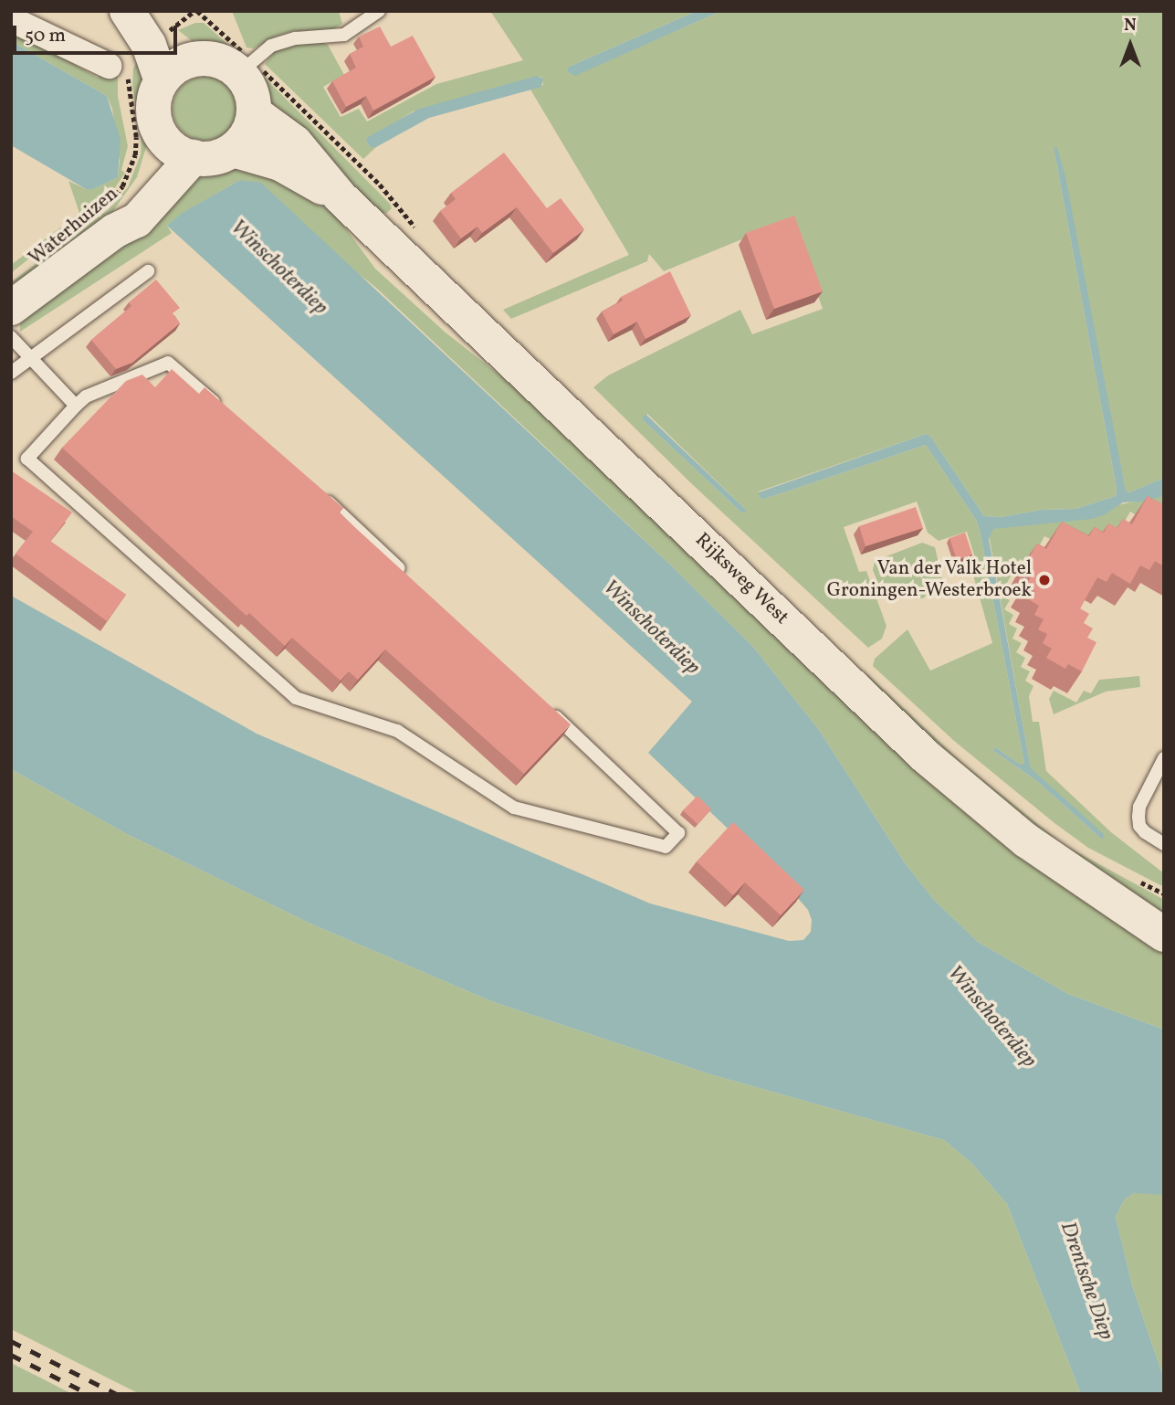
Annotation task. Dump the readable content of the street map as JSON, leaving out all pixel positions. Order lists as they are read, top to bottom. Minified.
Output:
{"streets":{"main road":["Waterhuizen","Rijksweg West"]},"crossings":[["Waterhuizen","Rijksweg West"]],"water":["Winschoterdiep","Drentsche Diep"],"places":["Van der Valk Hotel Groningen-Westerbroek"],"scale_bar":"50 m","north":"top"}
